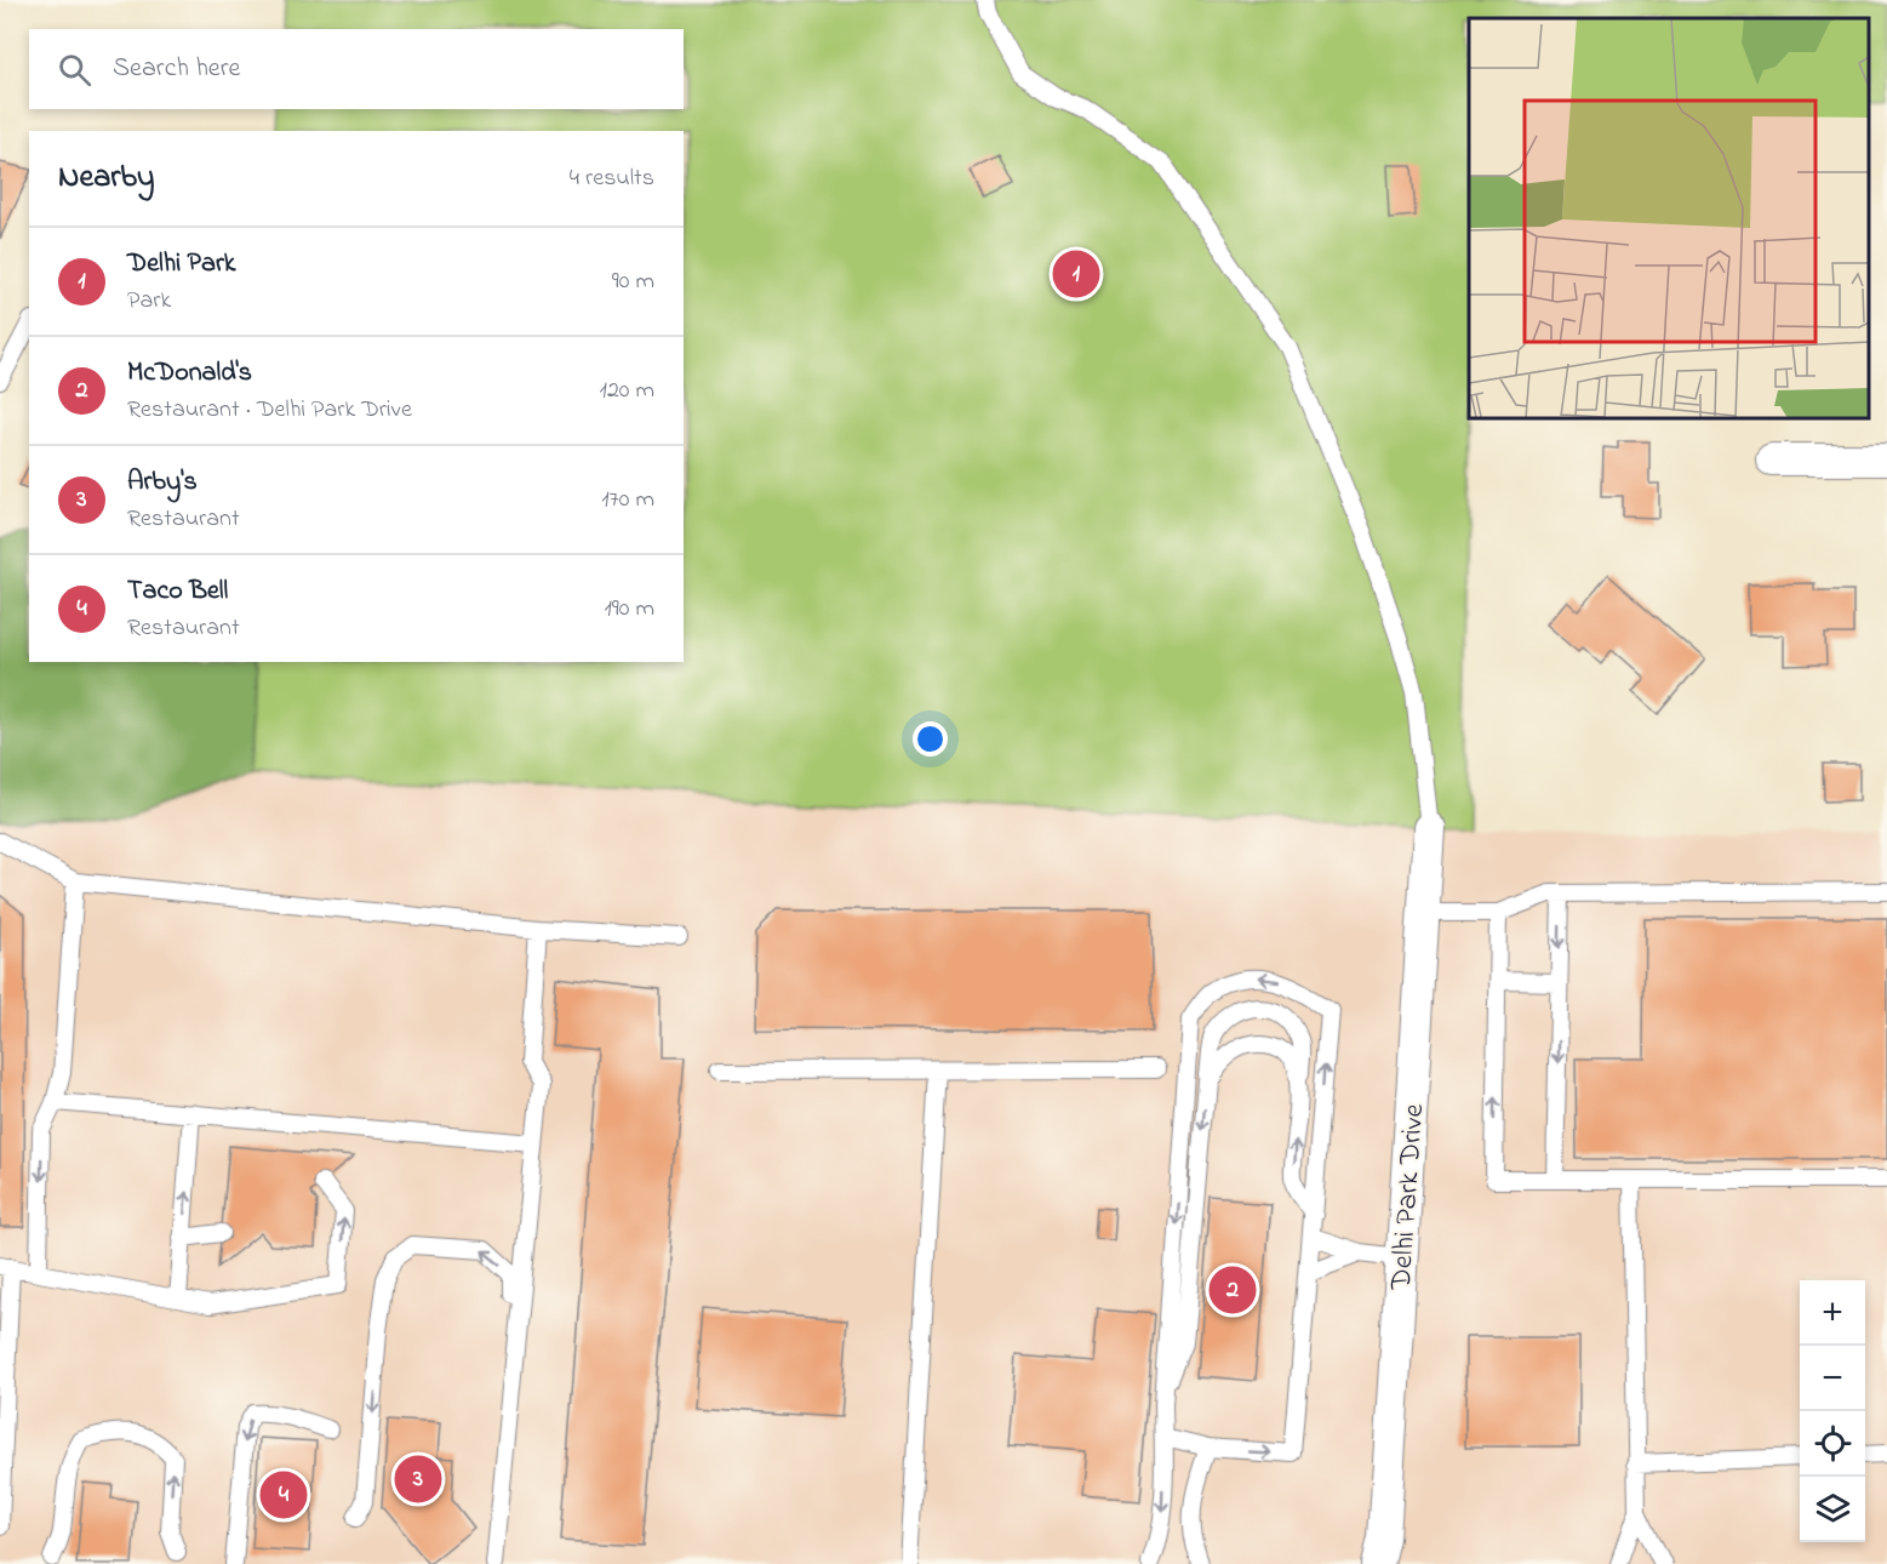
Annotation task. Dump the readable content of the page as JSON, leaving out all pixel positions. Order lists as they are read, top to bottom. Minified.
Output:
{"streets":{"street":["Delhi Park Drive"]},"page":{"search":"Search here","heading":["Nearby","4 results"],"list":[{"mark":"1","name":"Delhi Park","note":"Park","value":"90 m"},{"mark":"2","name":"McDonald's","note":"Restaurant · Delhi Park Drive","value":"120 m"},{"mark":"3","name":"Arby's","note":"Restaurant","value":"170 m"},{"mark":"4","name":"Taco Bell","note":"Restaurant","value":"190 m"}],"pins":["1","2","3","4"],"map_buttons":["+","−"]}}
